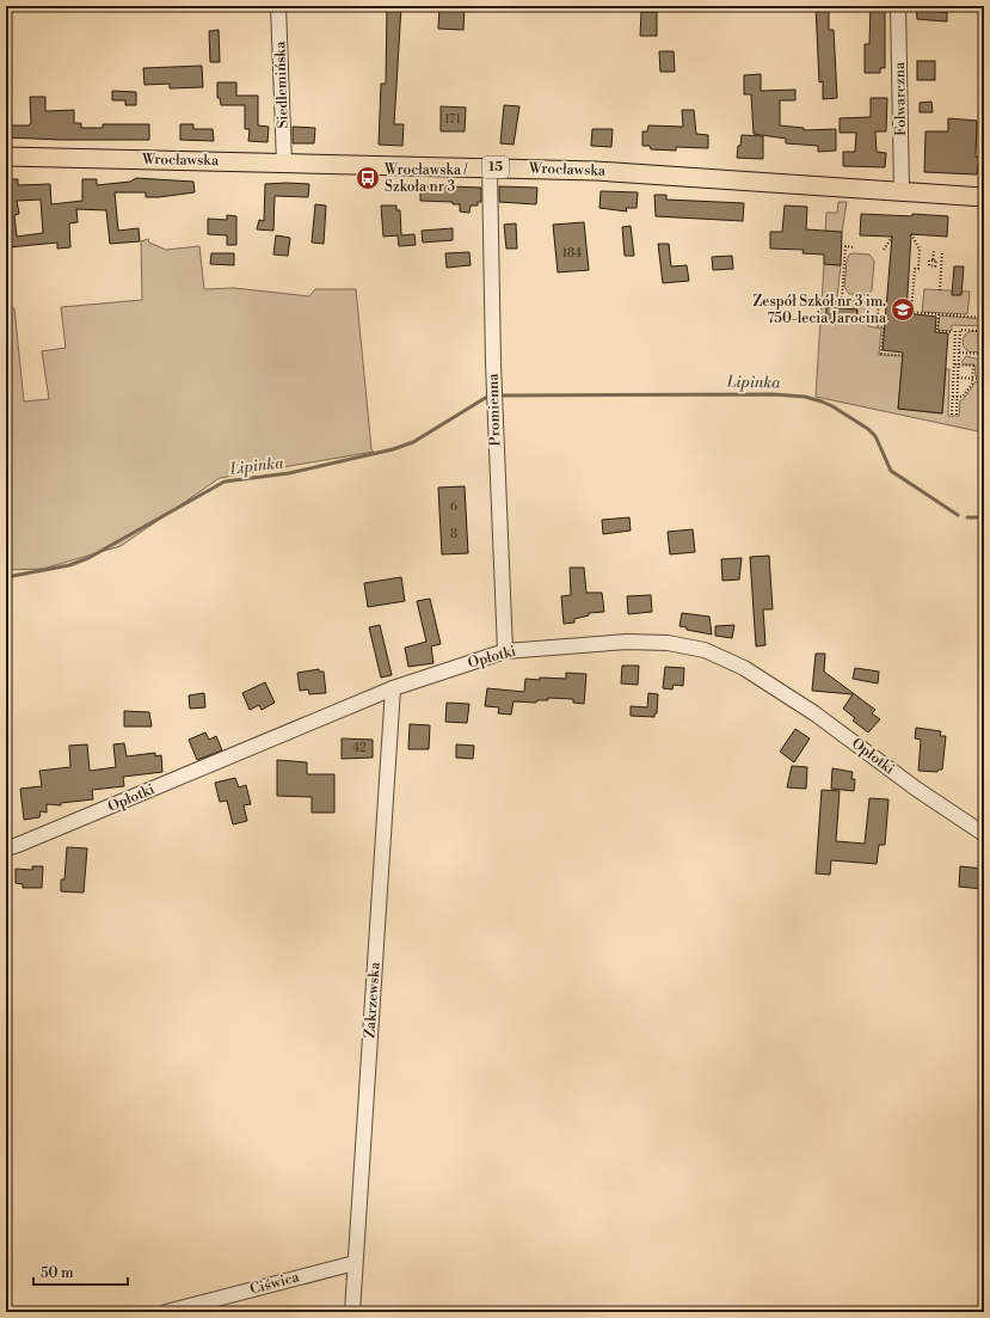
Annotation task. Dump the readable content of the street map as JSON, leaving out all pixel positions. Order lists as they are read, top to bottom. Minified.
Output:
{"streets":{"main road":["Wrocławska","15"],"street":["Siedlemińska","Folwarczna","Promienna","Opłotki","Zakrzewska","Ciświca"]},"crossings":[["Siedlemińska","Wrocławska"],["Folwarczna","Wrocławska"],["Wrocławska","Promienna"],["Promienna","Opłotki"],["Opłotki","Zakrzewska"],["Zakrzewska","Ciświca"]],"water":["Lipinka"],"places":{"bus stop":["Wrocławska / Szkoła nr 3"],"school or university":["Zespół Szkół nr 3 im. 750-lecia Jarocina"]},"house_numbers":["171","184","6","8","42"],"scale_bar":"50 m"}
